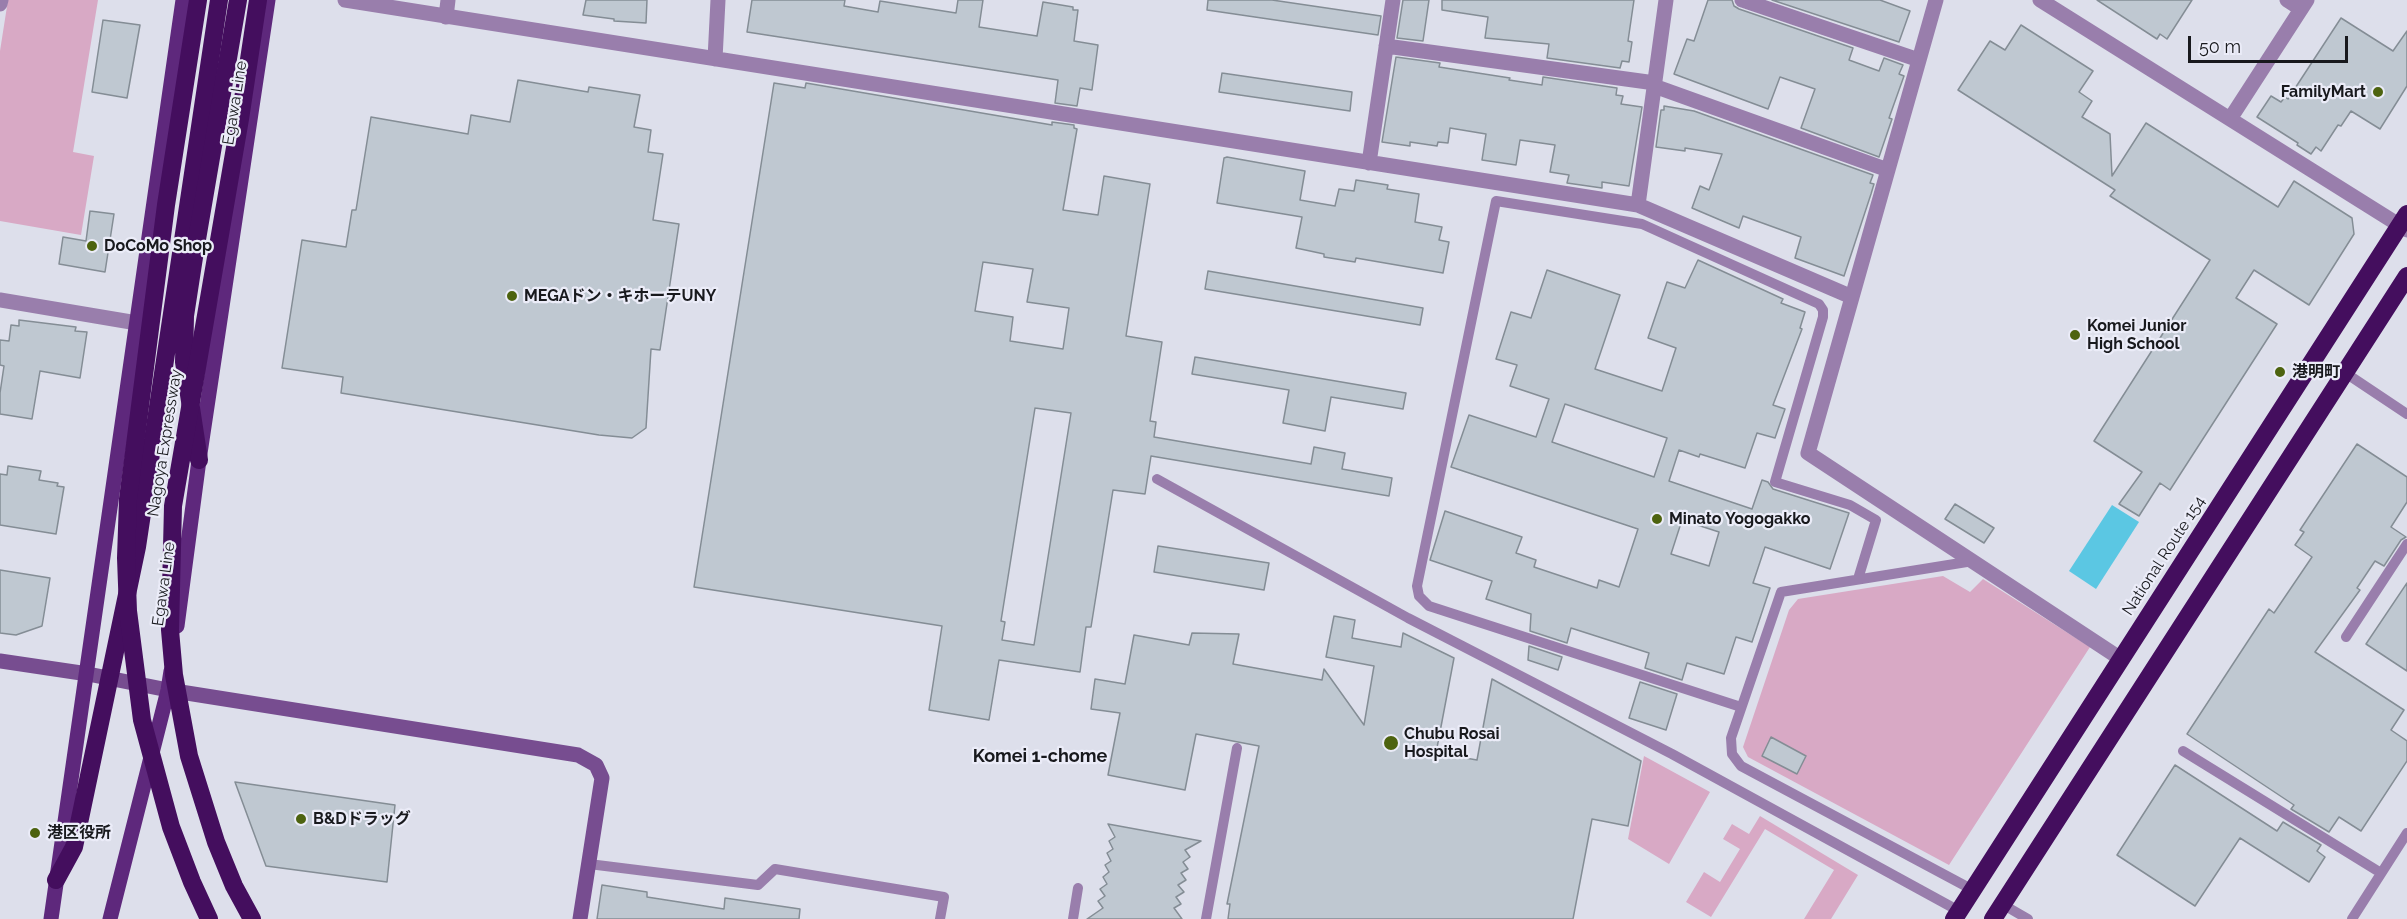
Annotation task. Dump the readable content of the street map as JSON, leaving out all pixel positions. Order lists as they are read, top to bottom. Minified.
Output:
{"streets":{"highway":["Nagoya Expressway","National Route 154"],"main road":["Egawa Line"]},"districts":["Komei 1-chome"],"places":["FamilyMart","DoCoMo Shop","MEGAドン・キホーテUNY","Komei Junior High School","港明町","Minato Yogogakko","Chubu Rosai Hospital","B&Dドラッグ","港区役所"],"scale_bar":"50 m"}
